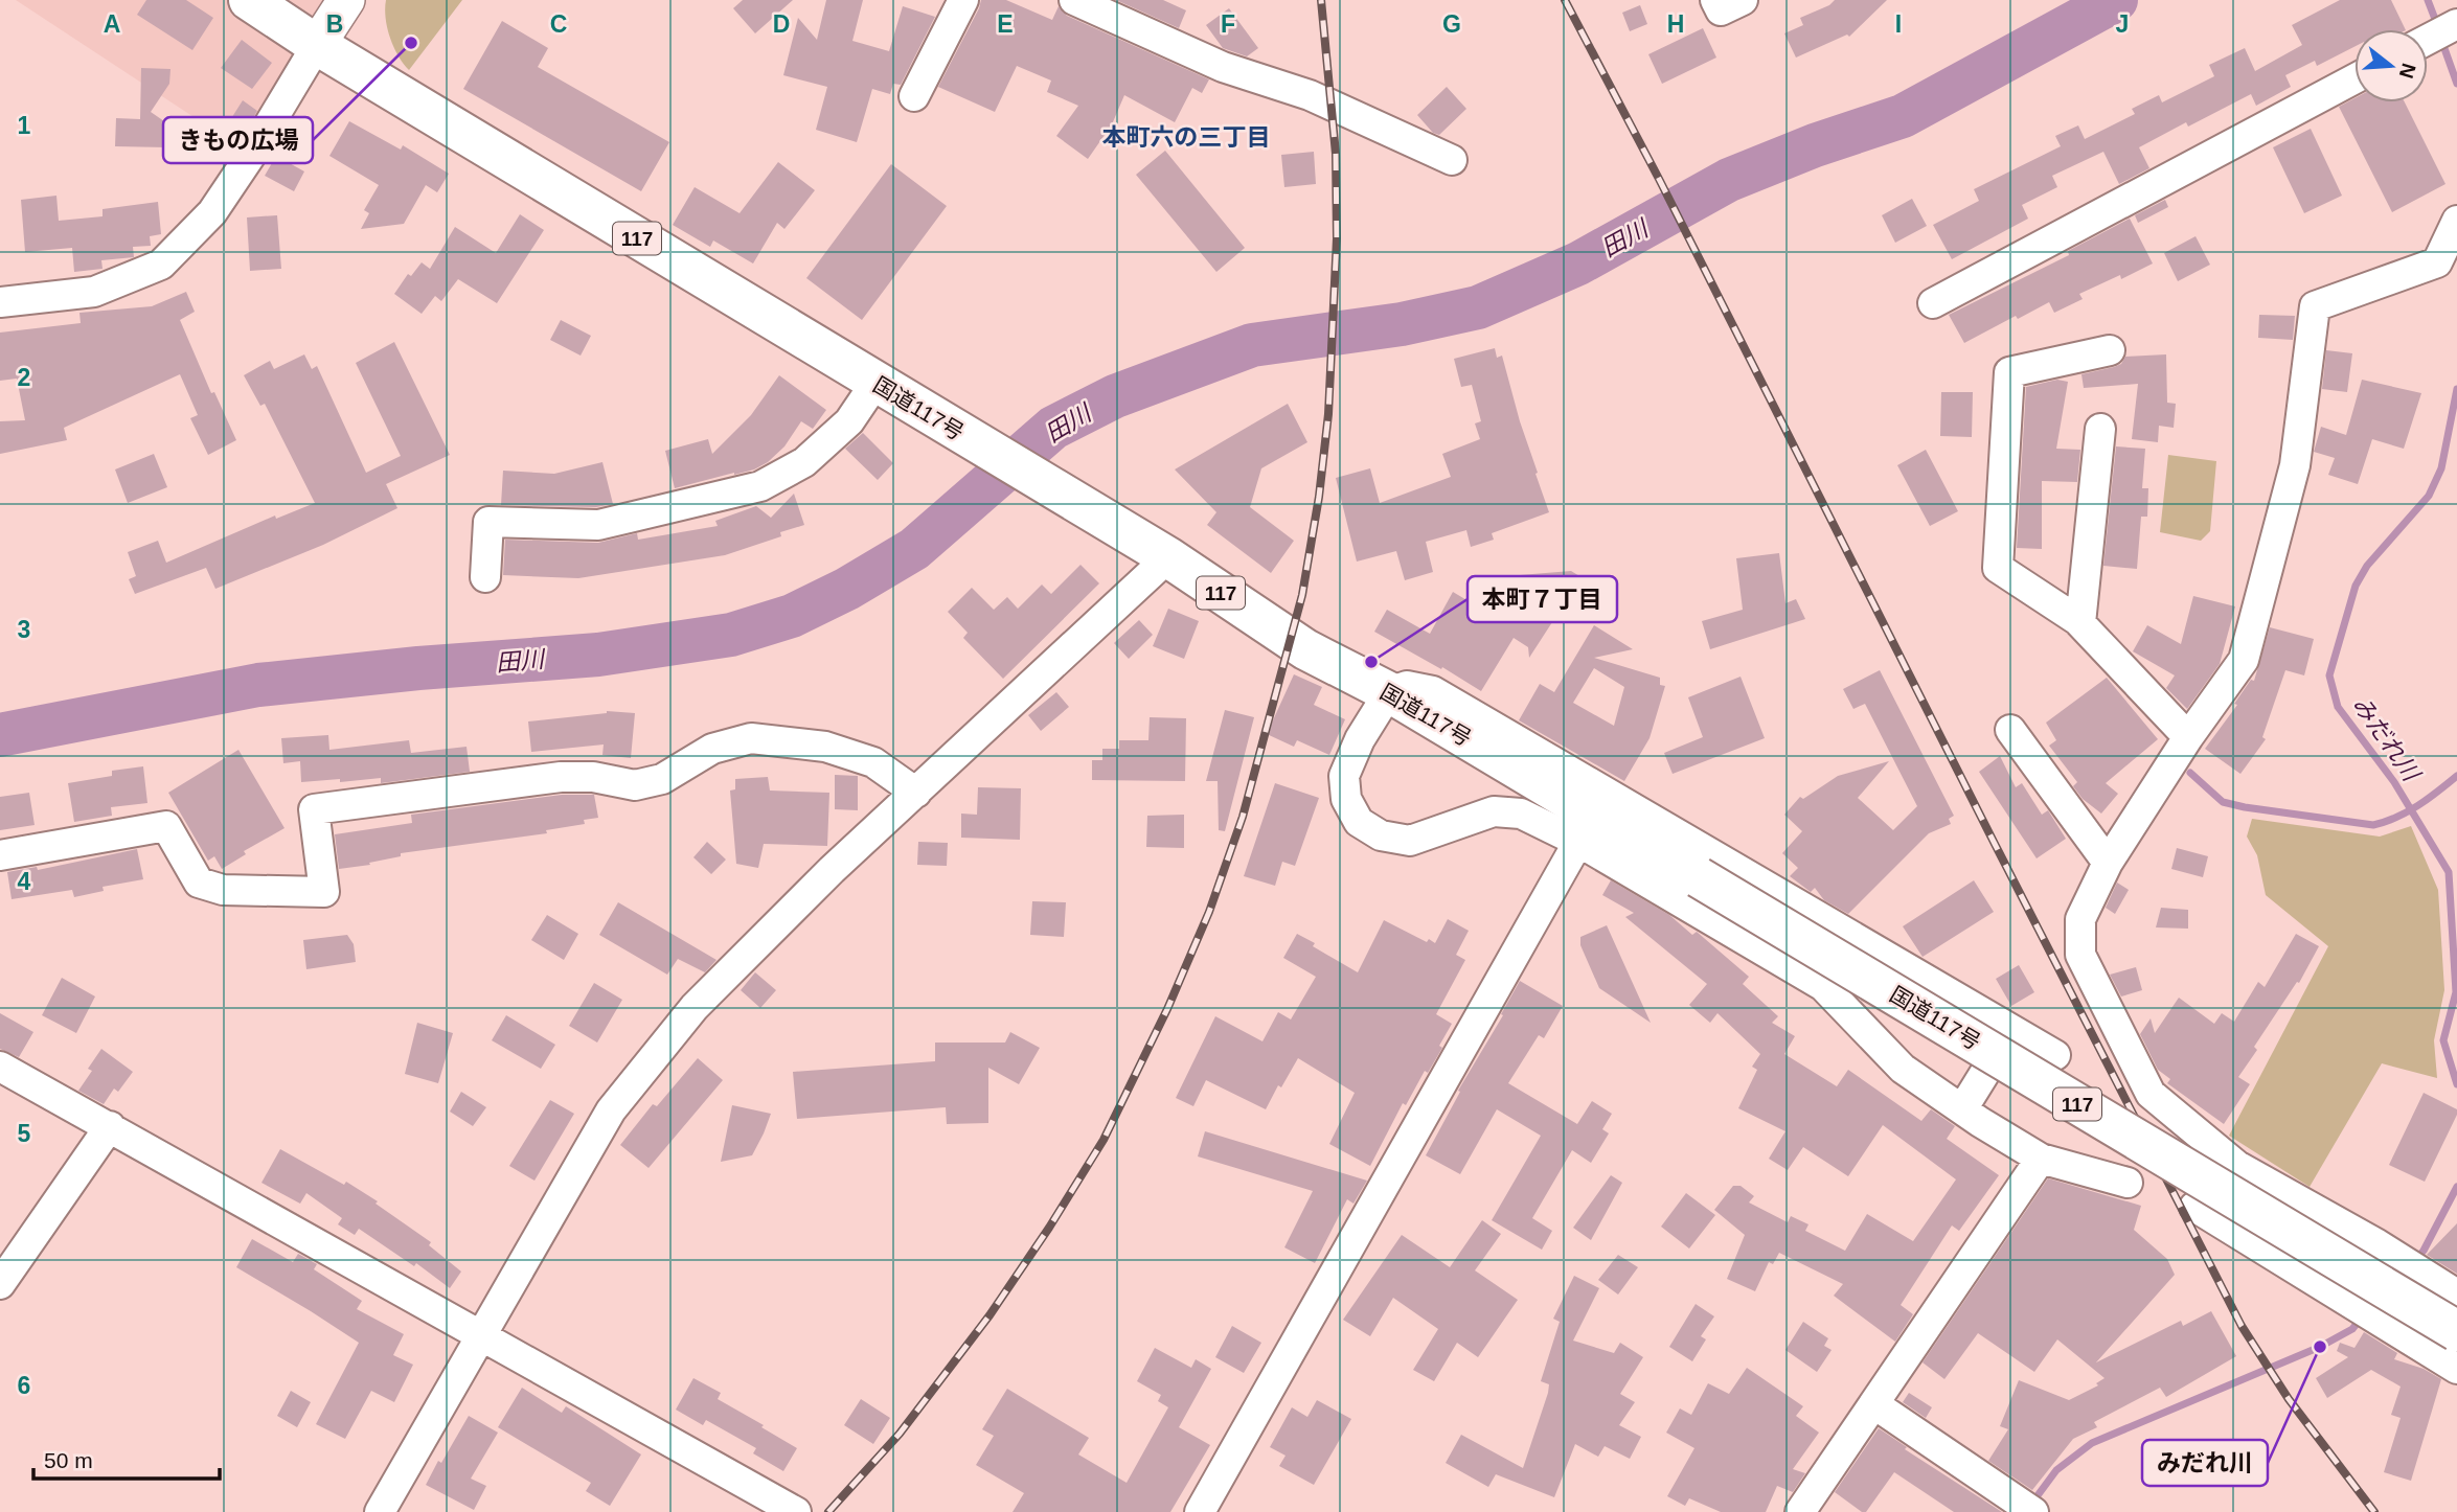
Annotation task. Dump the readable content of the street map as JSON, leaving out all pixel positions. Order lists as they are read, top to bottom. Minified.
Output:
{"streets":{"highway":["117","国道117号"]},"districts":["本町六の三丁目"],"water":["田川","みだれ川"],"places":["きもの広場","本町７丁目","みだれ川"],"scale_bar":"50 m","north":"right","grid":{"columns":["A","B","C","D","E","F","G","H","I","J"],"rows":["1","2","3","4","5","6"]}}
